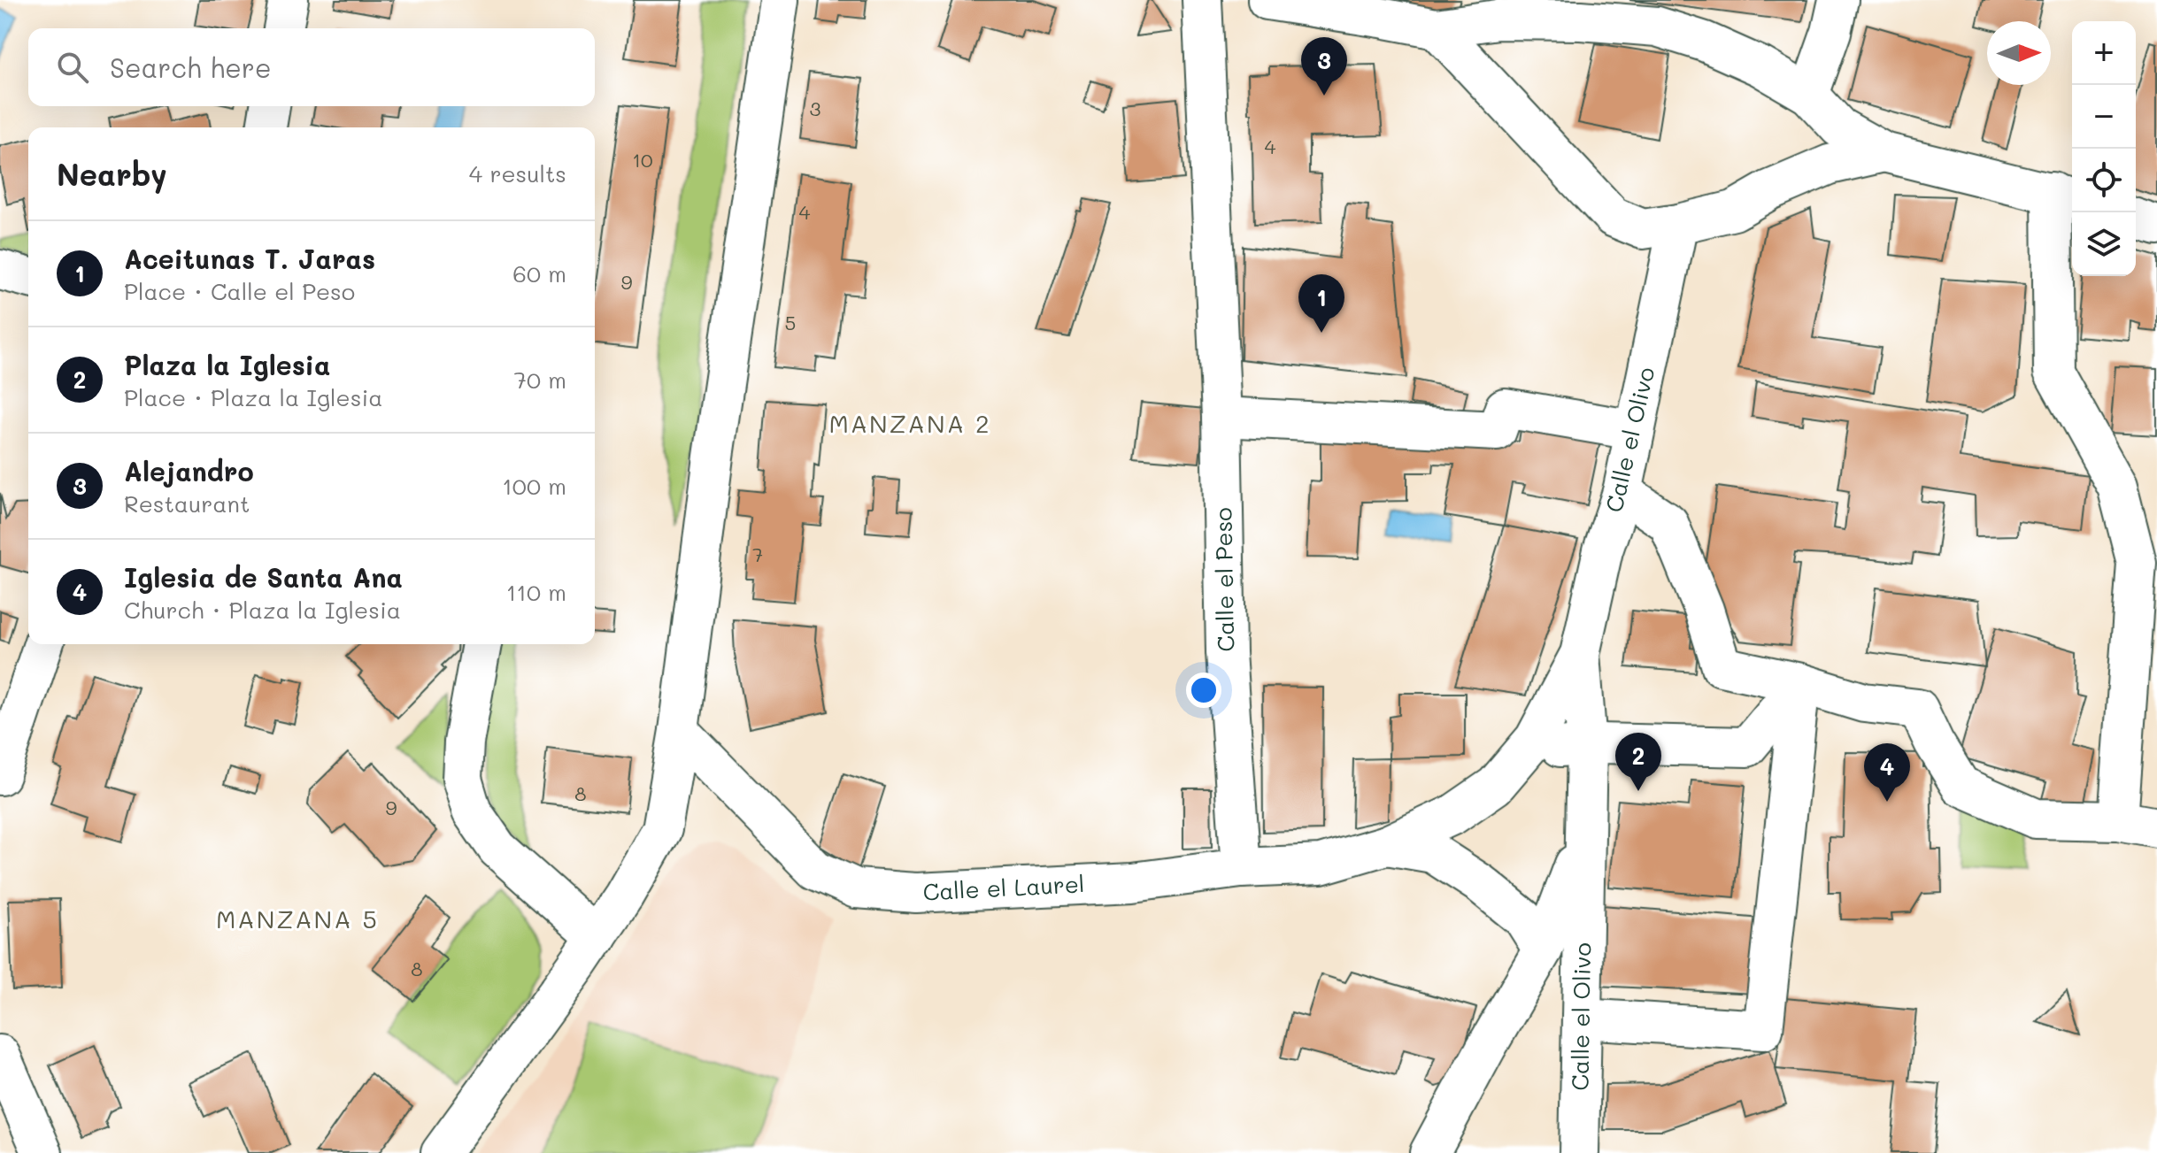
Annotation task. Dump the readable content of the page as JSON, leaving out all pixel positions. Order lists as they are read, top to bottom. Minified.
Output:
{"streets":{"street":["Calle el Olivo","Calle el Peso","Calle el Laurel"]},"crossings":[["Calle el Olivo","Calle el Laurel"],["Calle el Peso","Calle el Laurel"]],"districts":["MANZANA 2","MANZANA 5"],"house_numbers":["3","4","10","4","9","5","7","8","9","8"],"north":"right","page":{"map_buttons":["+","−"],"search":"Search here","pins":["3","1","2","4"],"heading":["Nearby","4 results"],"list":[{"mark":"1","name":"Aceitunas T. Jaras","note":"Place · Calle el Peso","value":"60 m"},{"mark":"2","name":"Plaza la Iglesia","note":"Place · Plaza la Iglesia","value":"70 m"},{"mark":"3","name":"Alejandro","note":"Restaurant","value":"100 m"},{"mark":"4","name":"Iglesia de Santa Ana","note":"Church · Plaza la Iglesia","value":"110 m"}]}}
